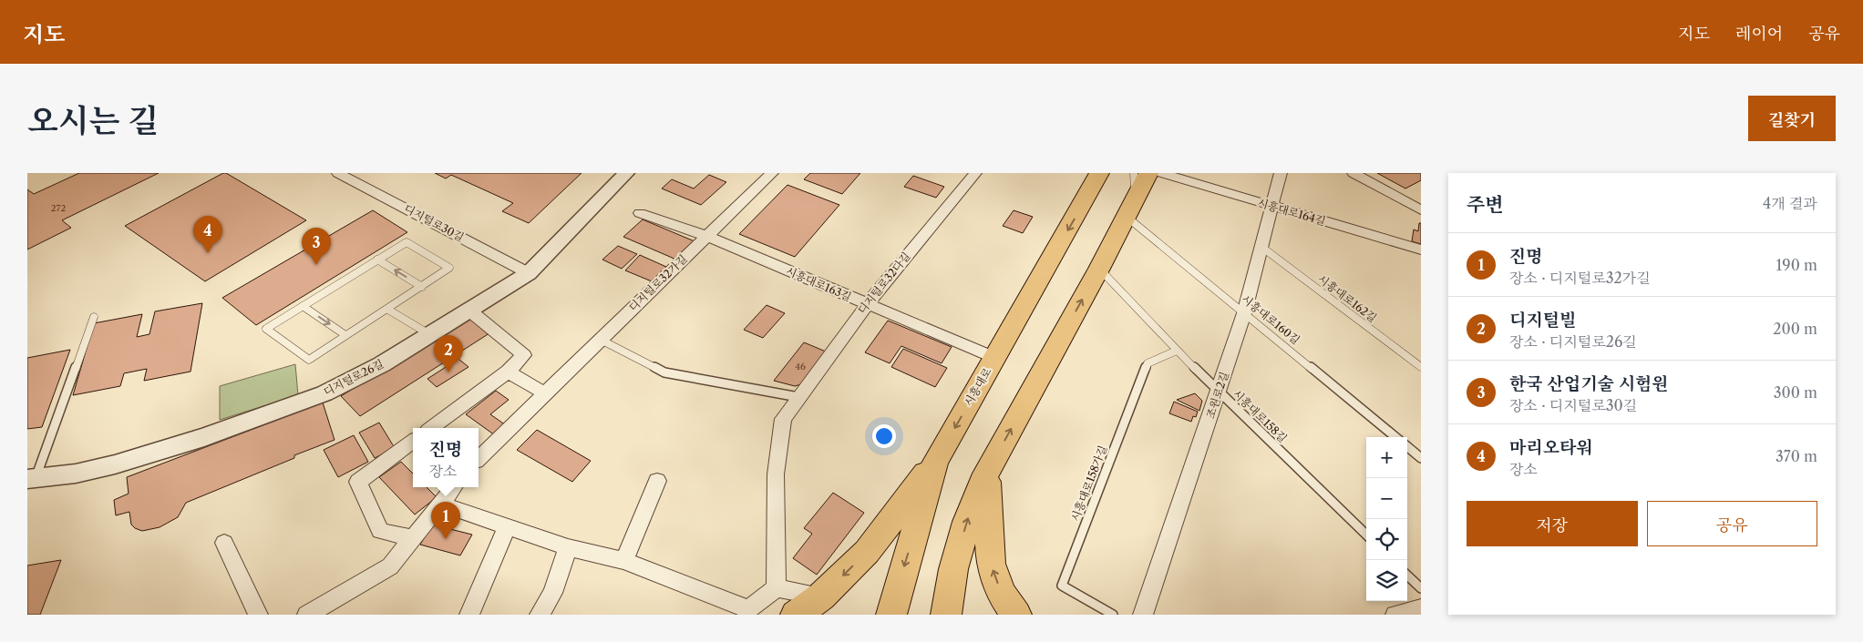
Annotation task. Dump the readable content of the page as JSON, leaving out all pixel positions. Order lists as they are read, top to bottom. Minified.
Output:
{"streets":{"main road":["시흥대로"],"street":["시흥대로164길","디지털로30길","디지털로32가길","디지털로32다길","시흥대로163길","디지털로26길","조원로2길"],"lane":["시흥대로162길","시흥대로160길","시흥대로158길","시흥대로158가길"]},"crossings":[["시흥대로164길","조원로2길"],["디지털로30길","디지털로26길"],["디지털로32가길","시흥대로163길"],["디지털로32다길","시흥대로163길"],["시흥대로163길","시흥대로"],["시흥대로162길","조원로2길"],["시흥대로160길","조원로2길"],["조원로2길","시흥대로158길"],["시흥대로158길","시흥대로158가길"]],"house_numbers":["272","46"],"page":{"header":"지도","nav":["지도","레이어","공유"],"title":"오시는 길","buttons":["길찾기",["저장","공유"]],"heading":["주변","4개 결과"],"pins":["4","3","2","1"],"list":[{"mark":"1","name":"진명","note":"장소 · 디지털로32가길","value":"190 m"},{"mark":"2","name":"디지털빌","note":"장소 · 디지털로26길","value":"200 m"},{"mark":"3","name":"한국 산업기술 시험원","note":"장소 · 디지털로30길","value":"300 m"},{"mark":"4","name":"마리오타워","note":"장소","value":"370 m"}],"popup":["진명","장소"],"map_buttons":["+","−"]}}
